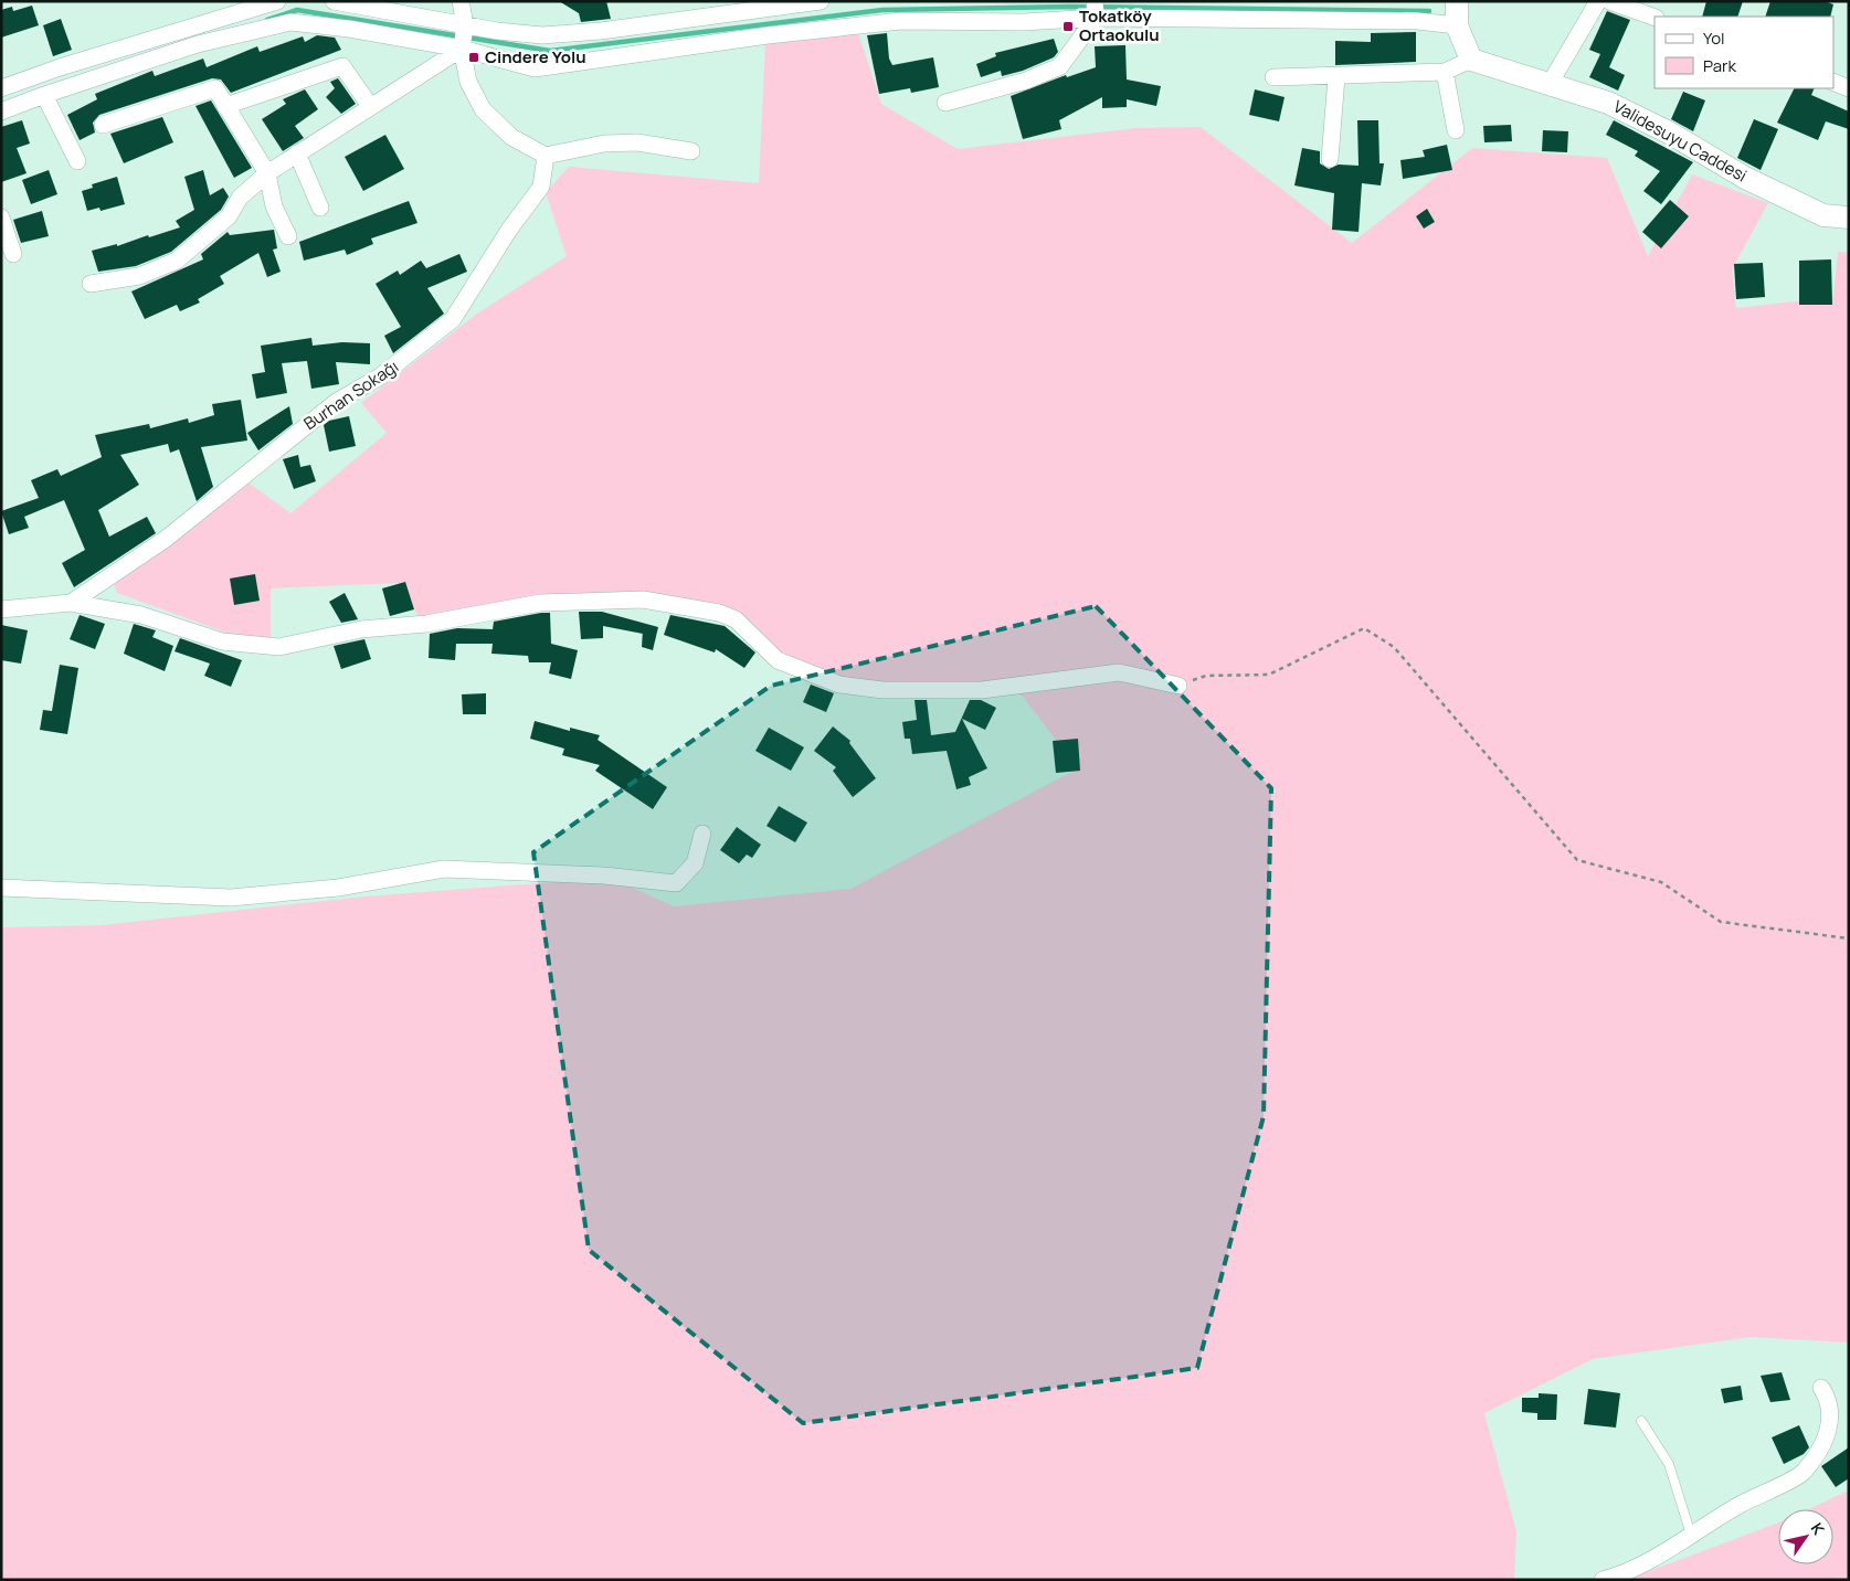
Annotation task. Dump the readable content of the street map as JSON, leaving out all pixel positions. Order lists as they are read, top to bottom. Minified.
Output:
{"streets":{"street":["Validesuyu Caddesi","Burhan Sokağı"]},"places":{"transit":["Tokatköy Ortaokulu","Cindere Yolu"]},"legend":["Yol","Park"],"north":"top right"}
